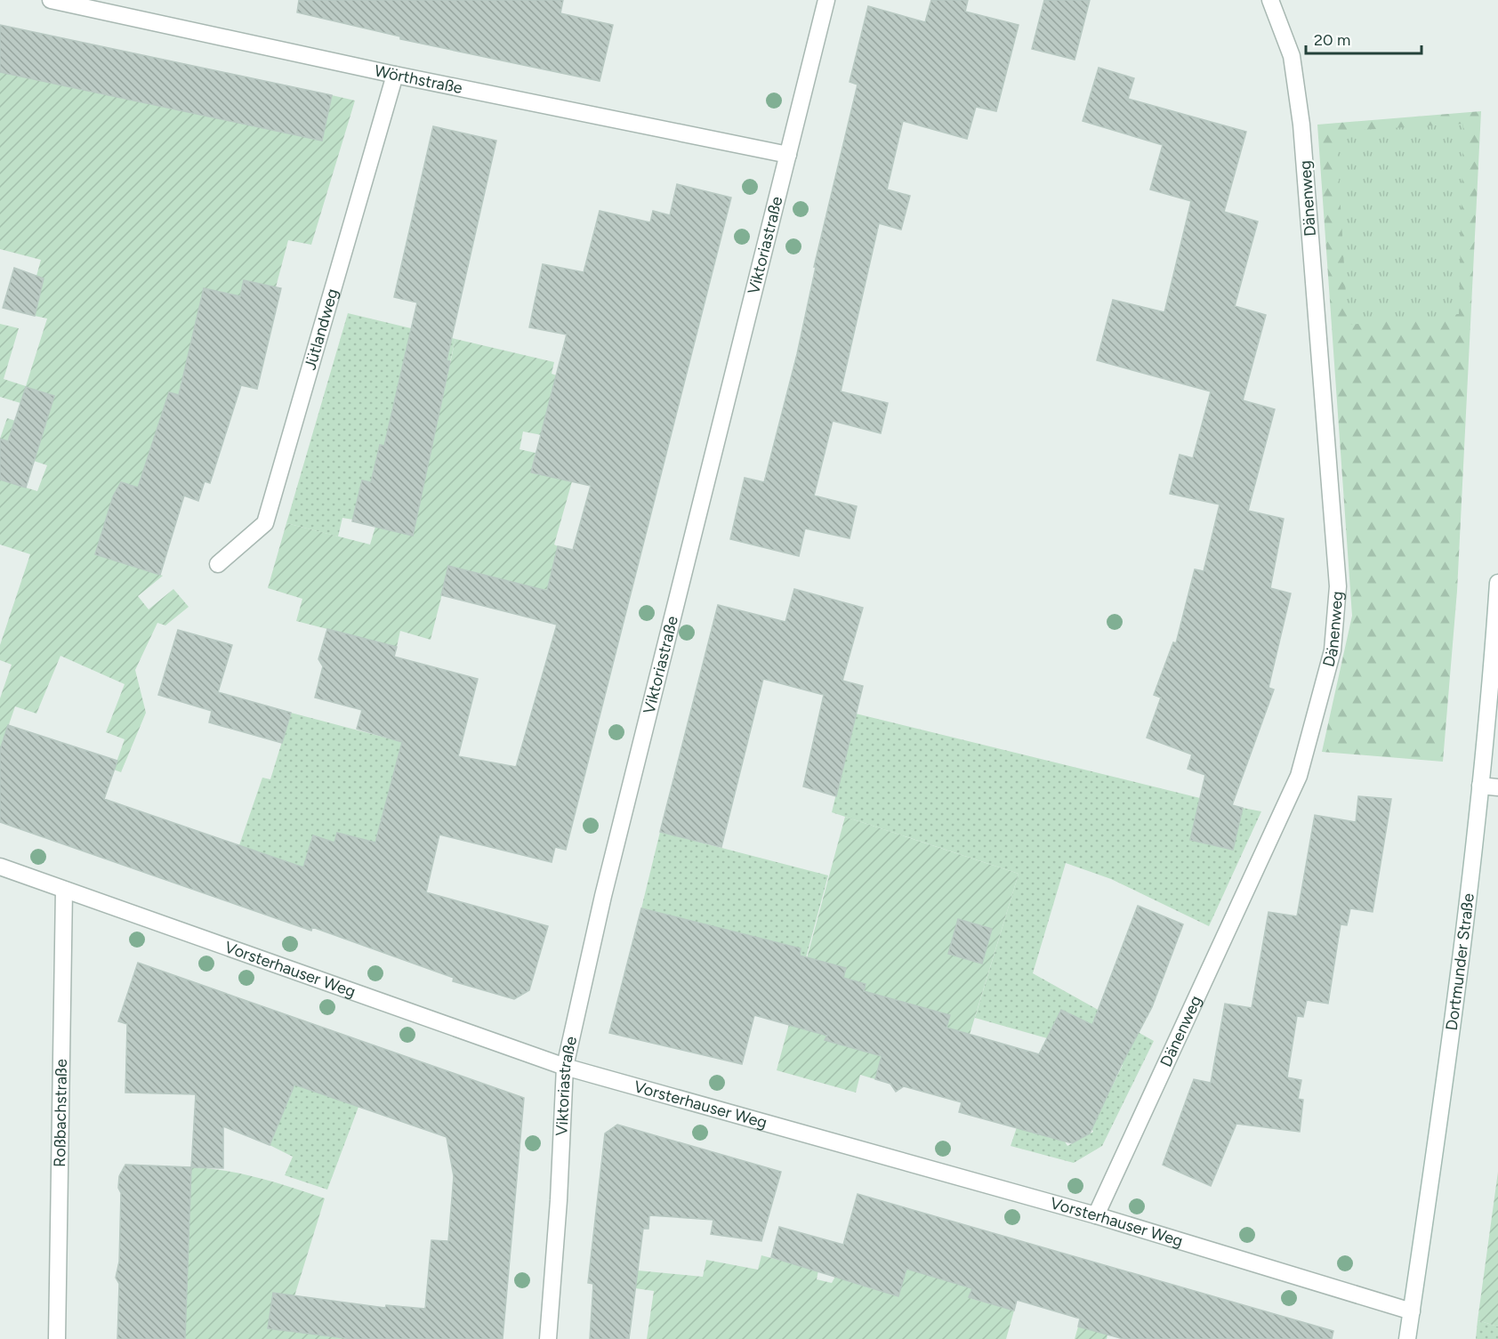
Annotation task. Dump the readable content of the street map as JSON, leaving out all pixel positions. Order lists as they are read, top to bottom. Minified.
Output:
{"streets":{"street":["Wörthstraße","Dänenweg","Viktoriastraße","Jütlandweg","Dortmunder Straße","Vorsterhauser Weg","Roßbachstraße"]},"crossings":[["Wörthstraße","Viktoriastraße"],["Wörthstraße","Jütlandweg"],["Dänenweg","Vorsterhauser Weg"],["Viktoriastraße","Vorsterhauser Weg"],["Dortmunder Straße","Vorsterhauser Weg"],["Vorsterhauser Weg","Roßbachstraße"]],"scale_bar":"20 m"}
